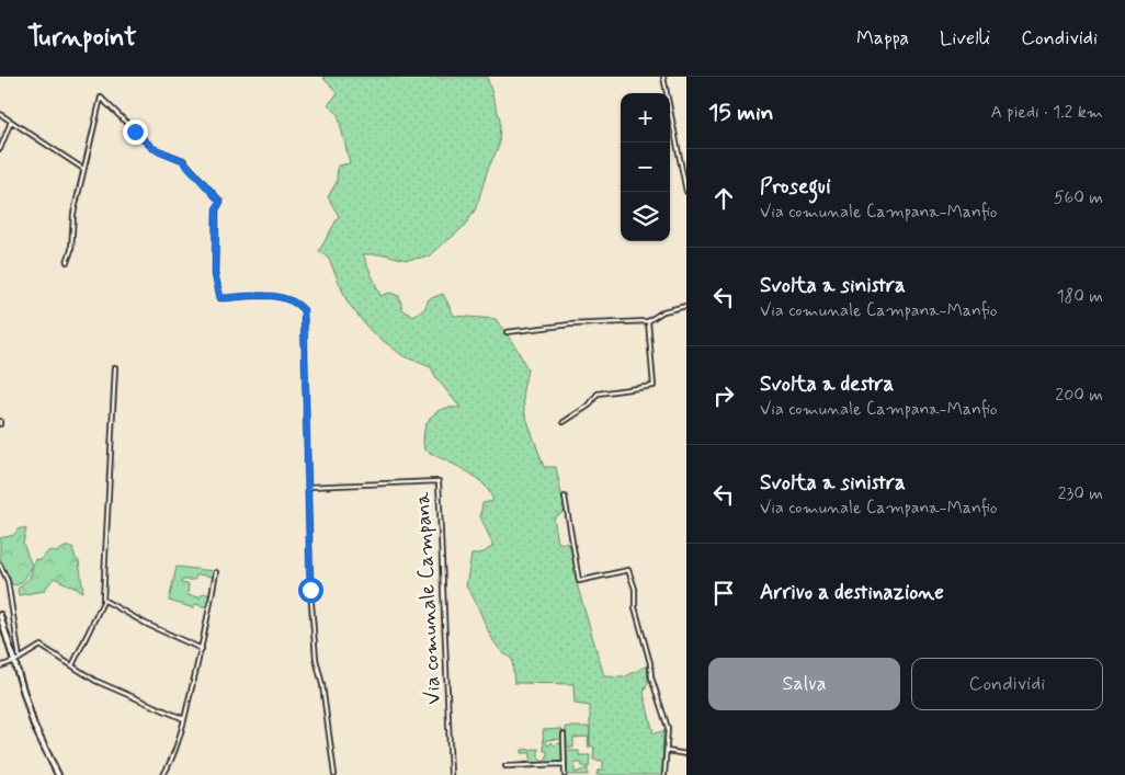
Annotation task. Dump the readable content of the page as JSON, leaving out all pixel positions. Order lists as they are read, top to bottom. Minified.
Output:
{"streets":{"street":["Via comunale Campana"]},"page":{"header":"Turnpoint","nav":["Mappa","Livelli","Condividi"],"heading":["15 min","A piedi · 1.2 km"],"map_buttons":["+","−"],"list":[["Prosegui","Via comunale Campana-Manfio","560 m"],["Svolta a sinistra","Via comunale Campana-Manfio","180 m"],["Svolta a destra","Via comunale Campana-Manfio","200 m"],["Svolta a sinistra","Via comunale Campana-Manfio","230 m"],"Arrivo a destinazione"],"buttons":["Salva","Condividi"]}}
